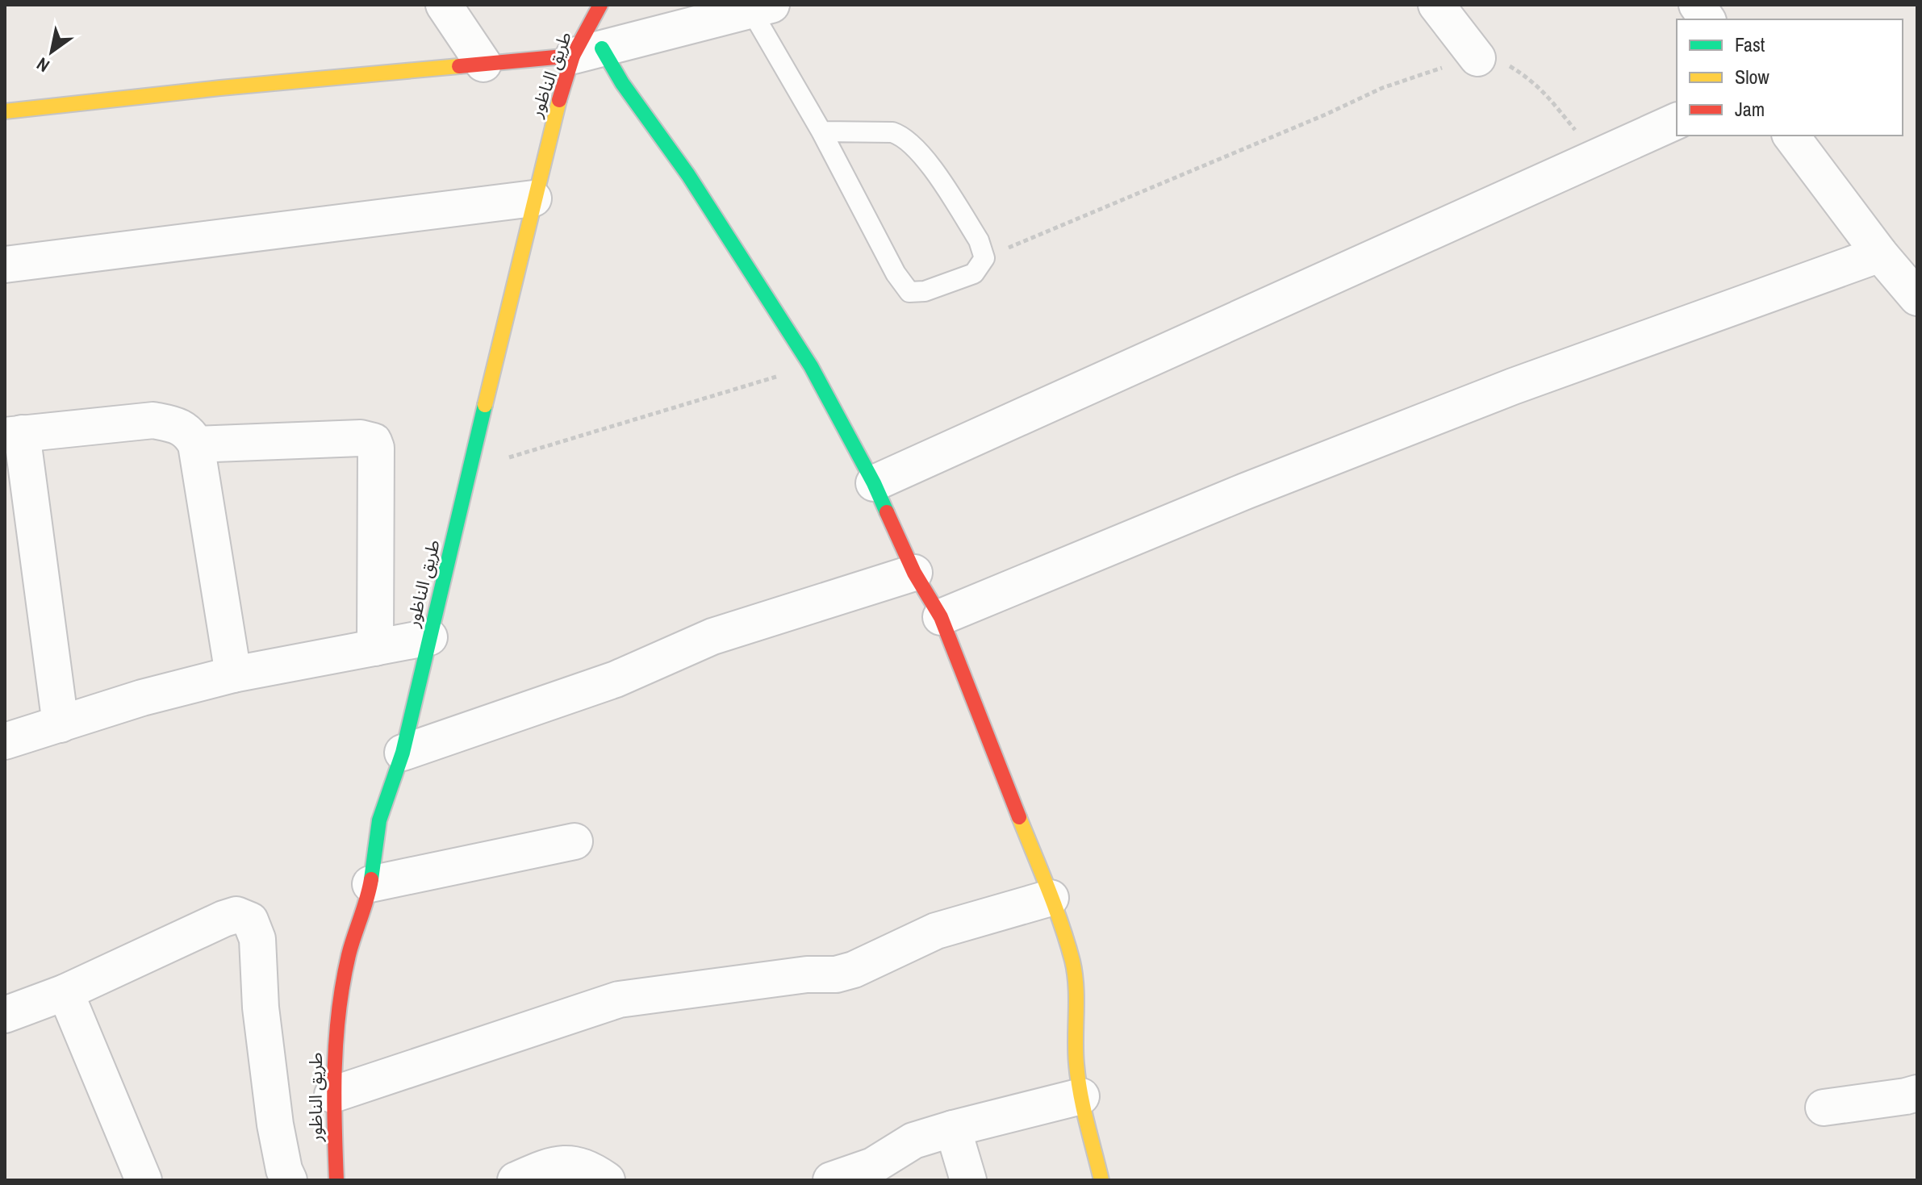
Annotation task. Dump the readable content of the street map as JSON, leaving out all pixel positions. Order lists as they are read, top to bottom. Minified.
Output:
{"streets":{"street":["طريق الناظور"]},"legend":["Fast","Slow","Jam"],"north":"bottom left"}
